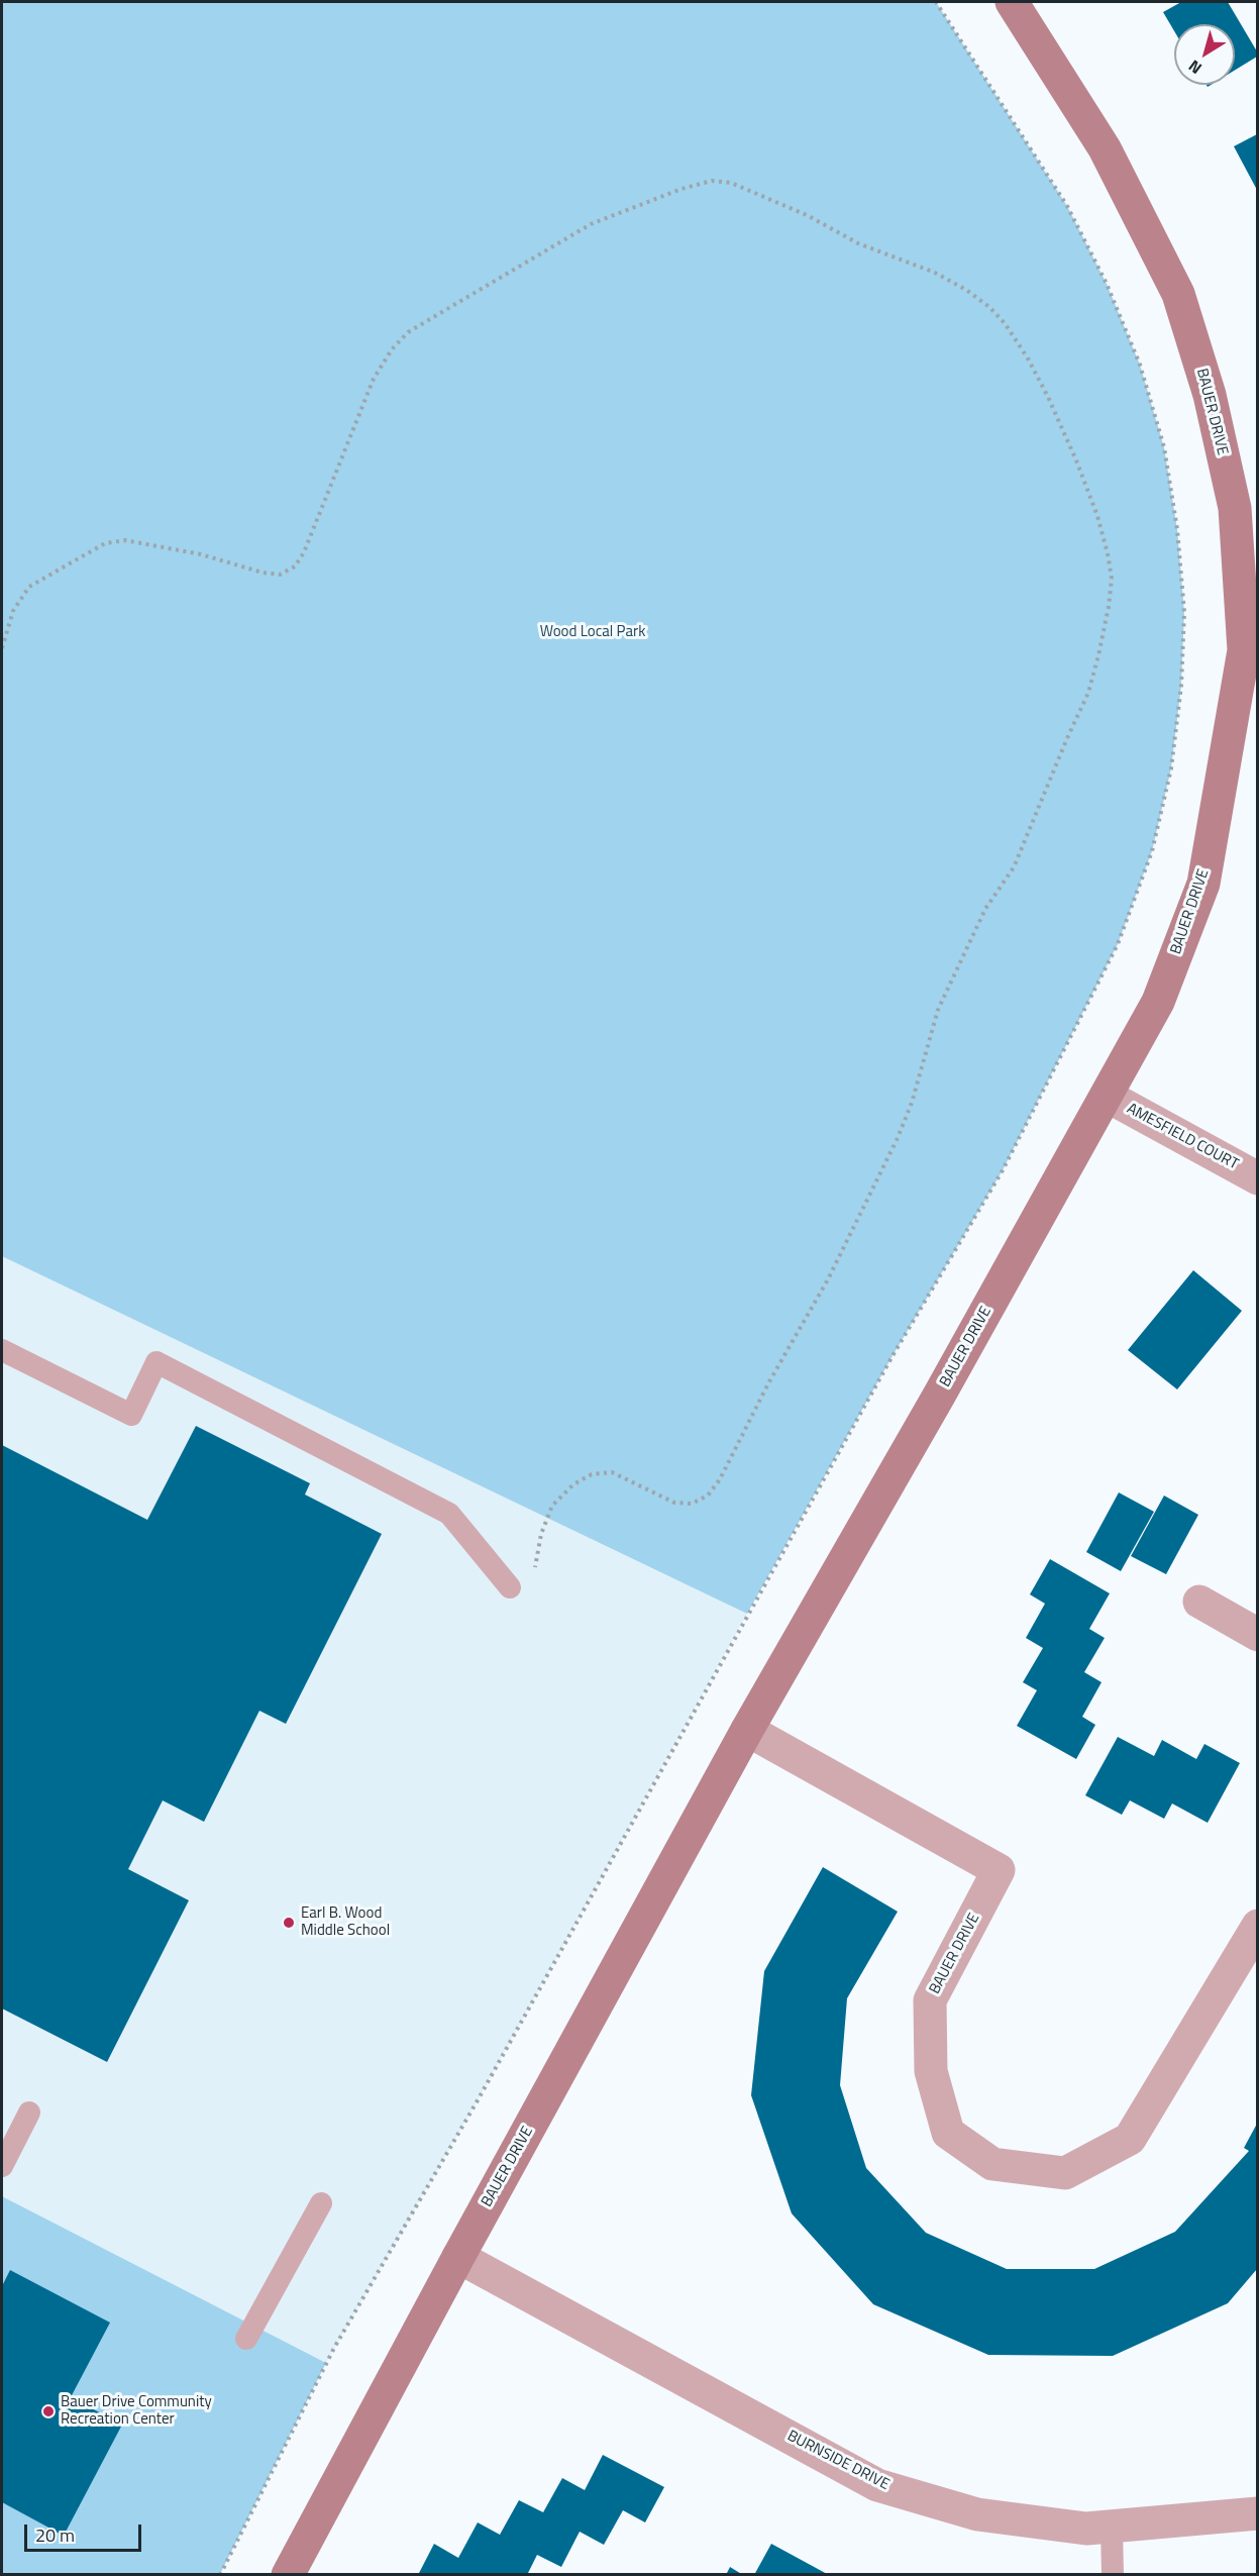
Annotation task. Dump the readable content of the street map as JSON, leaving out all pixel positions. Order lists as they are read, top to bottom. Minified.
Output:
{"streets":{"street":["BAUER DRIVE","AMESFIELD COURT","BURNSIDE DRIVE"]},"crossings":[["BAUER DRIVE","AMESFIELD COURT"],["BAUER DRIVE","BURNSIDE DRIVE"]],"parks":["Wood Local Park"],"places":["Earl B. Wood Middle School","Bauer Drive Community Recreation Center"],"scale_bar":"20 m","north":"bottom left"}
